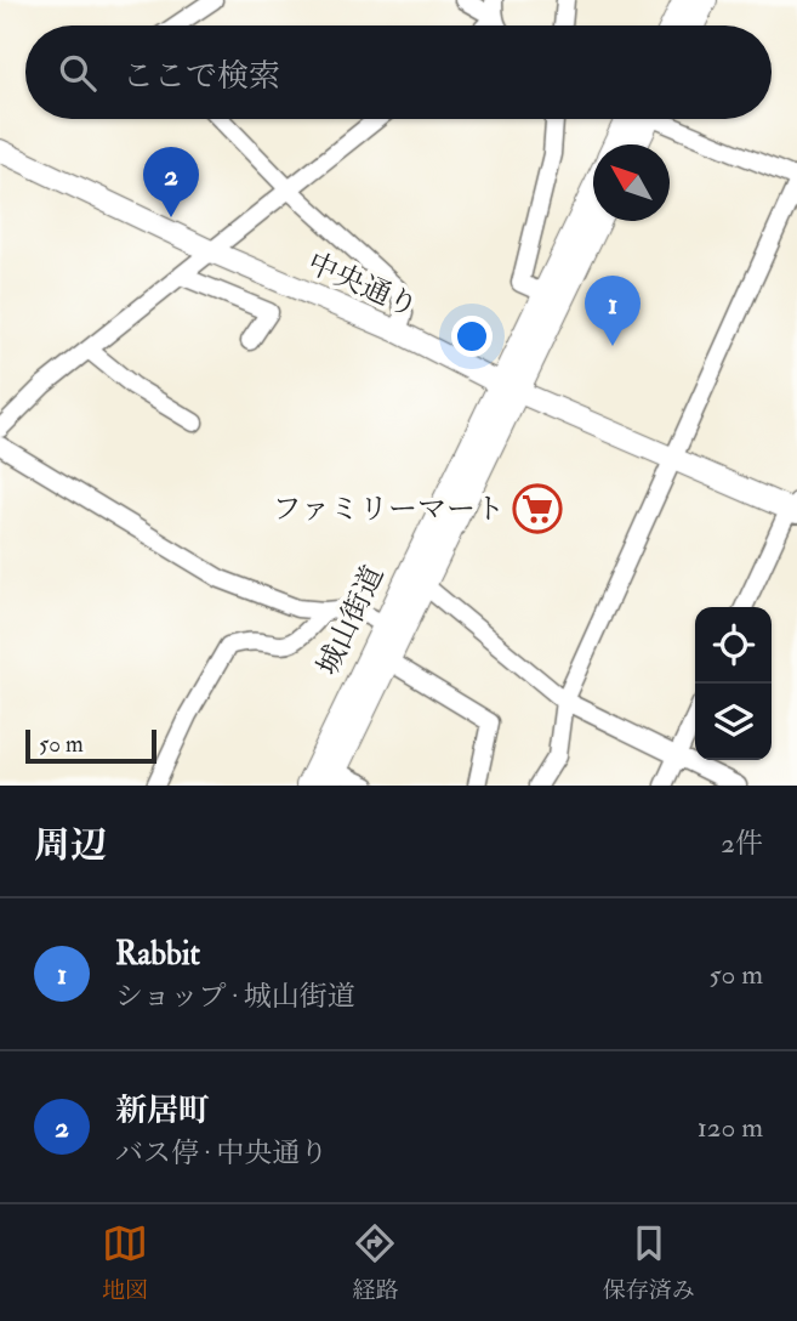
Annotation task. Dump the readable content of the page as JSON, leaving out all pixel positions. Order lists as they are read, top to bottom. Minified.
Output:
{"streets":{"street":["中央通り","城山街道"]},"crossings":[["中央通り","城山街道"]],"places":{"supermarket":["ファミリーマート"]},"scale_bar":"50 m","north":"top left","page":{"search":"ここで検索","pins":["2","1"],"scale":"50 m","heading":["周辺","2件"],"list":[{"mark":"1","name":"Rabbit","note":"ショップ · 城山街道","value":"50 m"},{"mark":"2","name":"新居町","note":"バス停 · 中央通り","value":"120 m"}],"nav":["地図","経路","保存済み"]}}
